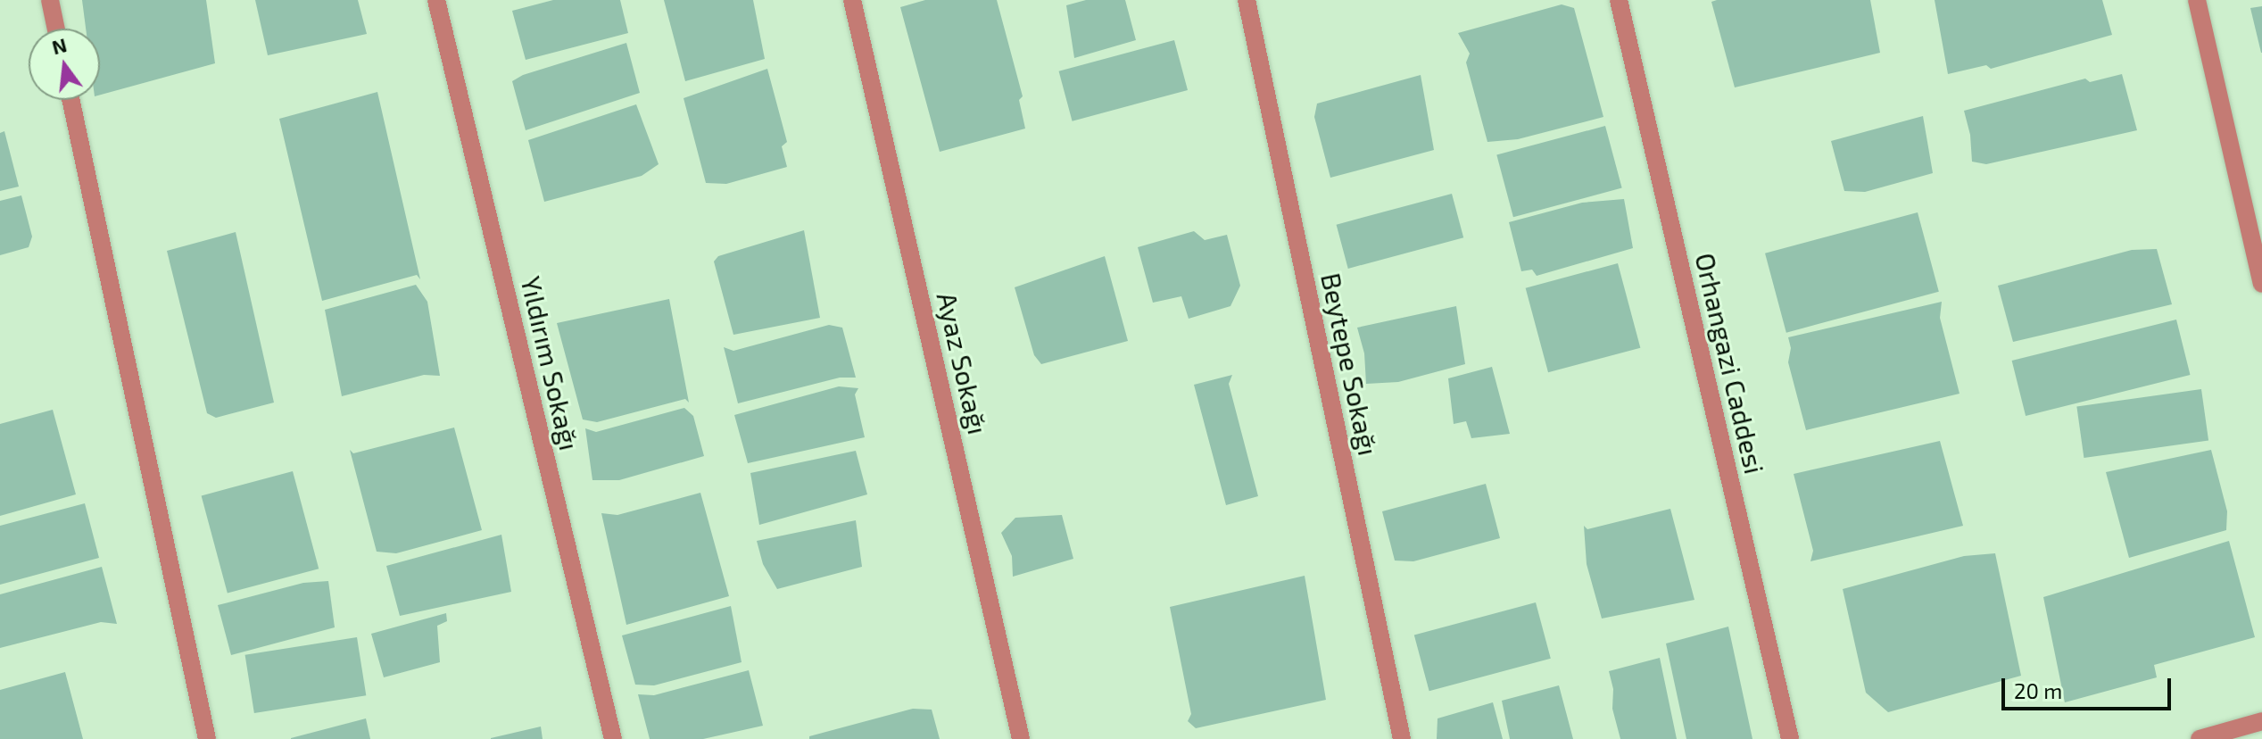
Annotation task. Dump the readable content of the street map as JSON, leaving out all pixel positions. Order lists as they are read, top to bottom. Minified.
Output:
{"streets":{"street":["Yıldırım Sokağı","Ayaz Sokağı","Orhangazi Caddesi","Beytepe Sokağı"]},"scale_bar":"20 m","north":"top"}
